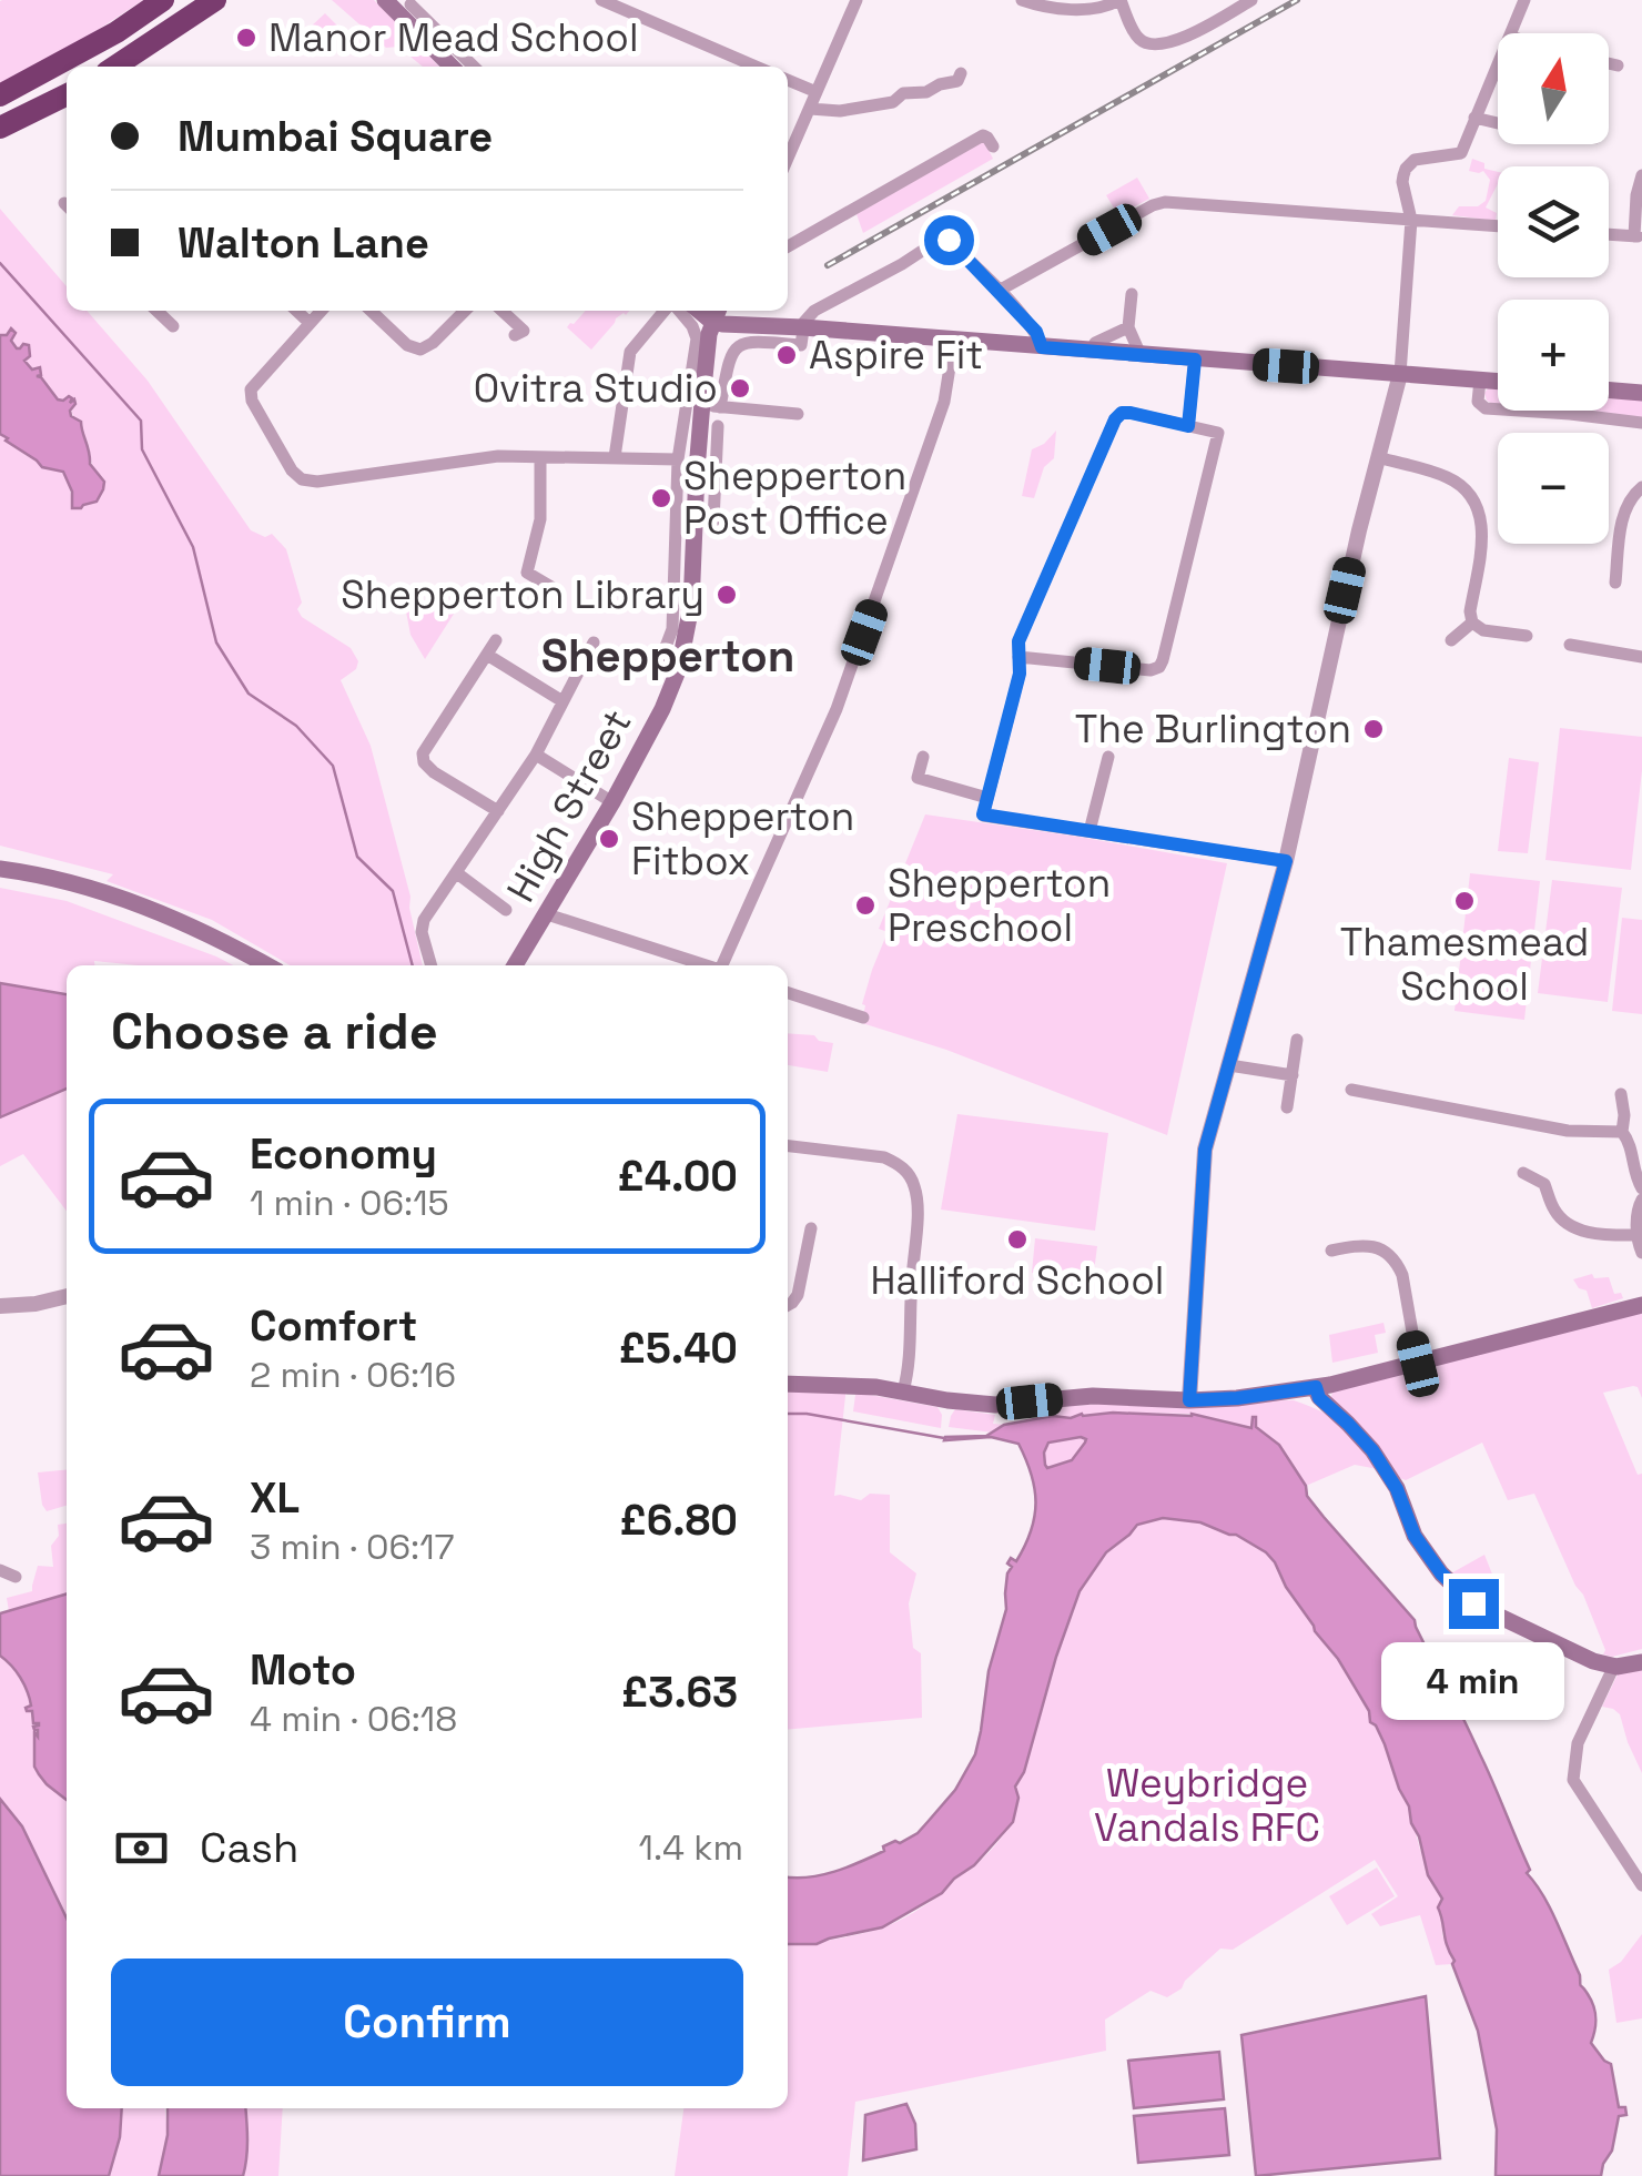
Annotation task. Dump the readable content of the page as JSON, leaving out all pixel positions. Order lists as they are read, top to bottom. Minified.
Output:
{"streets":{"main road":["High Street"]},"districts":["Shepperton"],"parks":["Weybridge Vandals RFC"],"places":["Manor Mead School","Aspire Fit","Ovitra Studio","Shepperton Post Office","Shepperton Library","The Burlington","Shepperton Fitbox","Thamesmead School","Shepperton Preschool","Halliford School"],"north":"top","page":{"map_buttons":["+","−"],"banner":["Mumbai Square","Walton Lane"],"heading":"Choose a ride","list":[{"name":"Economy","note":"1 min · 06:15","value":"£4.00"},{"name":"Comfort","note":"2 min · 06:16","value":"£5.40"},{"name":"XL","note":"3 min · 06:17","value":"£6.80"},{"name":"Moto","note":"4 min · 06:18","value":"£3.63"}],"bubble":"4 min","pay":["Cash","1.4 km"],"buttons":"Confirm"}}
